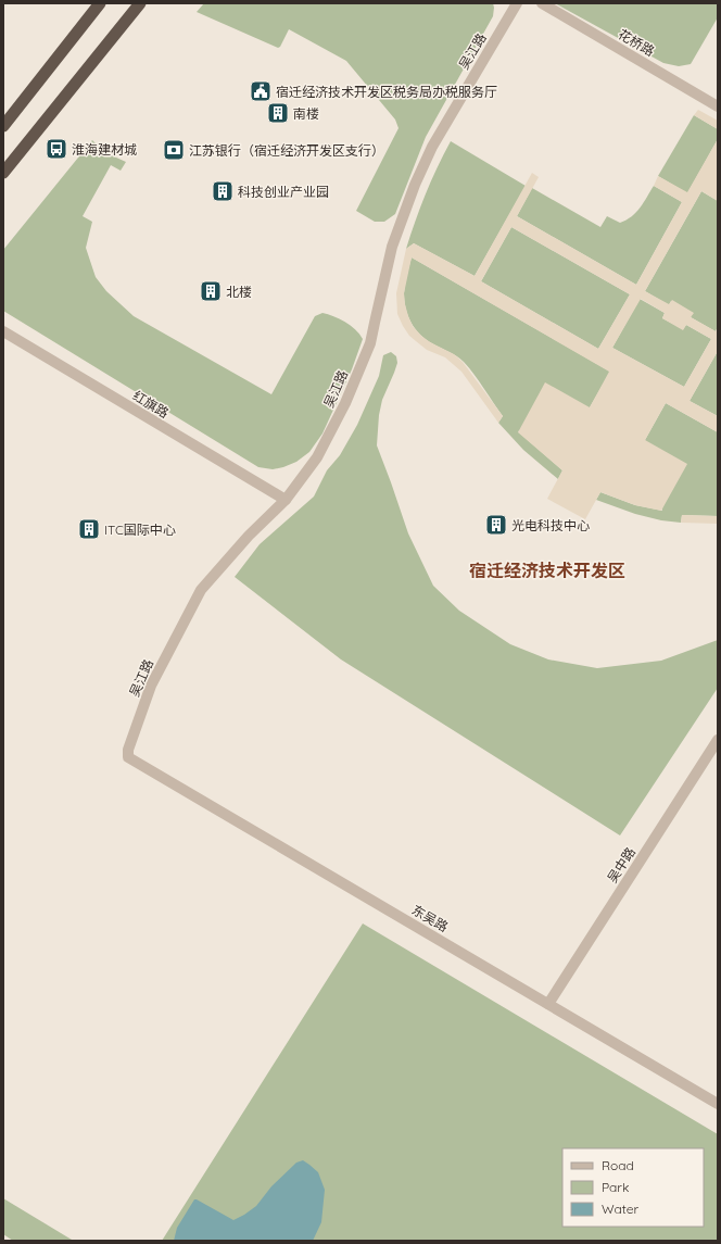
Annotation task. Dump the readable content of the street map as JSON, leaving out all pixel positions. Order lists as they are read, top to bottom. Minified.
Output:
{"streets":{"street":["花桥路","吴江路","红旗路","吴中路","东吴路"]},"crossings":[["吴江路","红旗路"],["吴江路","东吴路"],["吴中路","东吴路"]],"districts":["宿迁经济技术开发区"],"places":{"public building":["宿迁经济技术开发区税务局办税服务厅"],"building":["南楼","科技创业产业园","北楼","光电科技中心","ITC国际中心"],"bus stop":["淮海建材城"],"bank":["江苏银行（宿迁经济开发区支行）"]},"legend":["Road","Park","Water"]}
